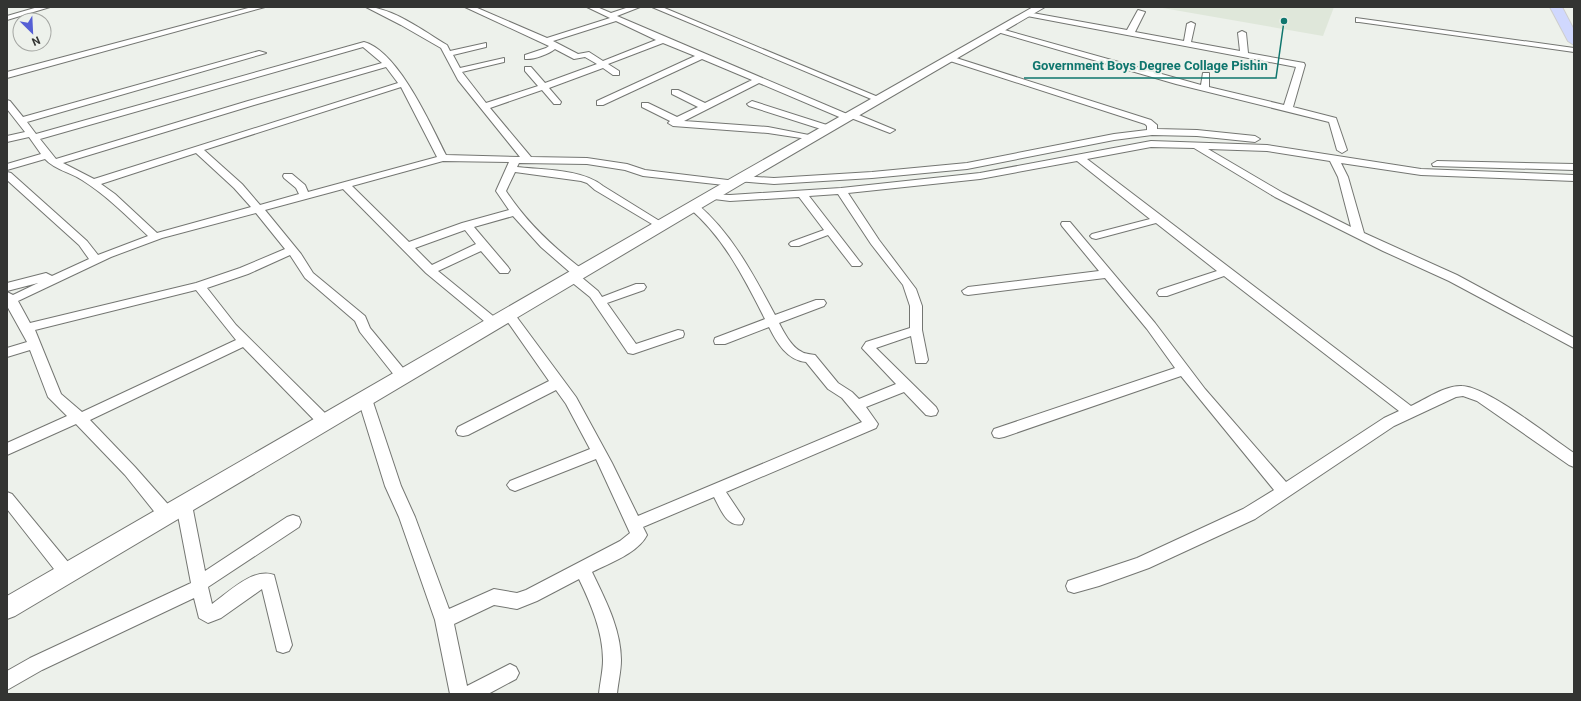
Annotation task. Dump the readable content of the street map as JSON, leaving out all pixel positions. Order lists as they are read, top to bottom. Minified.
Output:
{"places":["Government Boys Degree Collage Pishin"],"north":"bottom right"}
